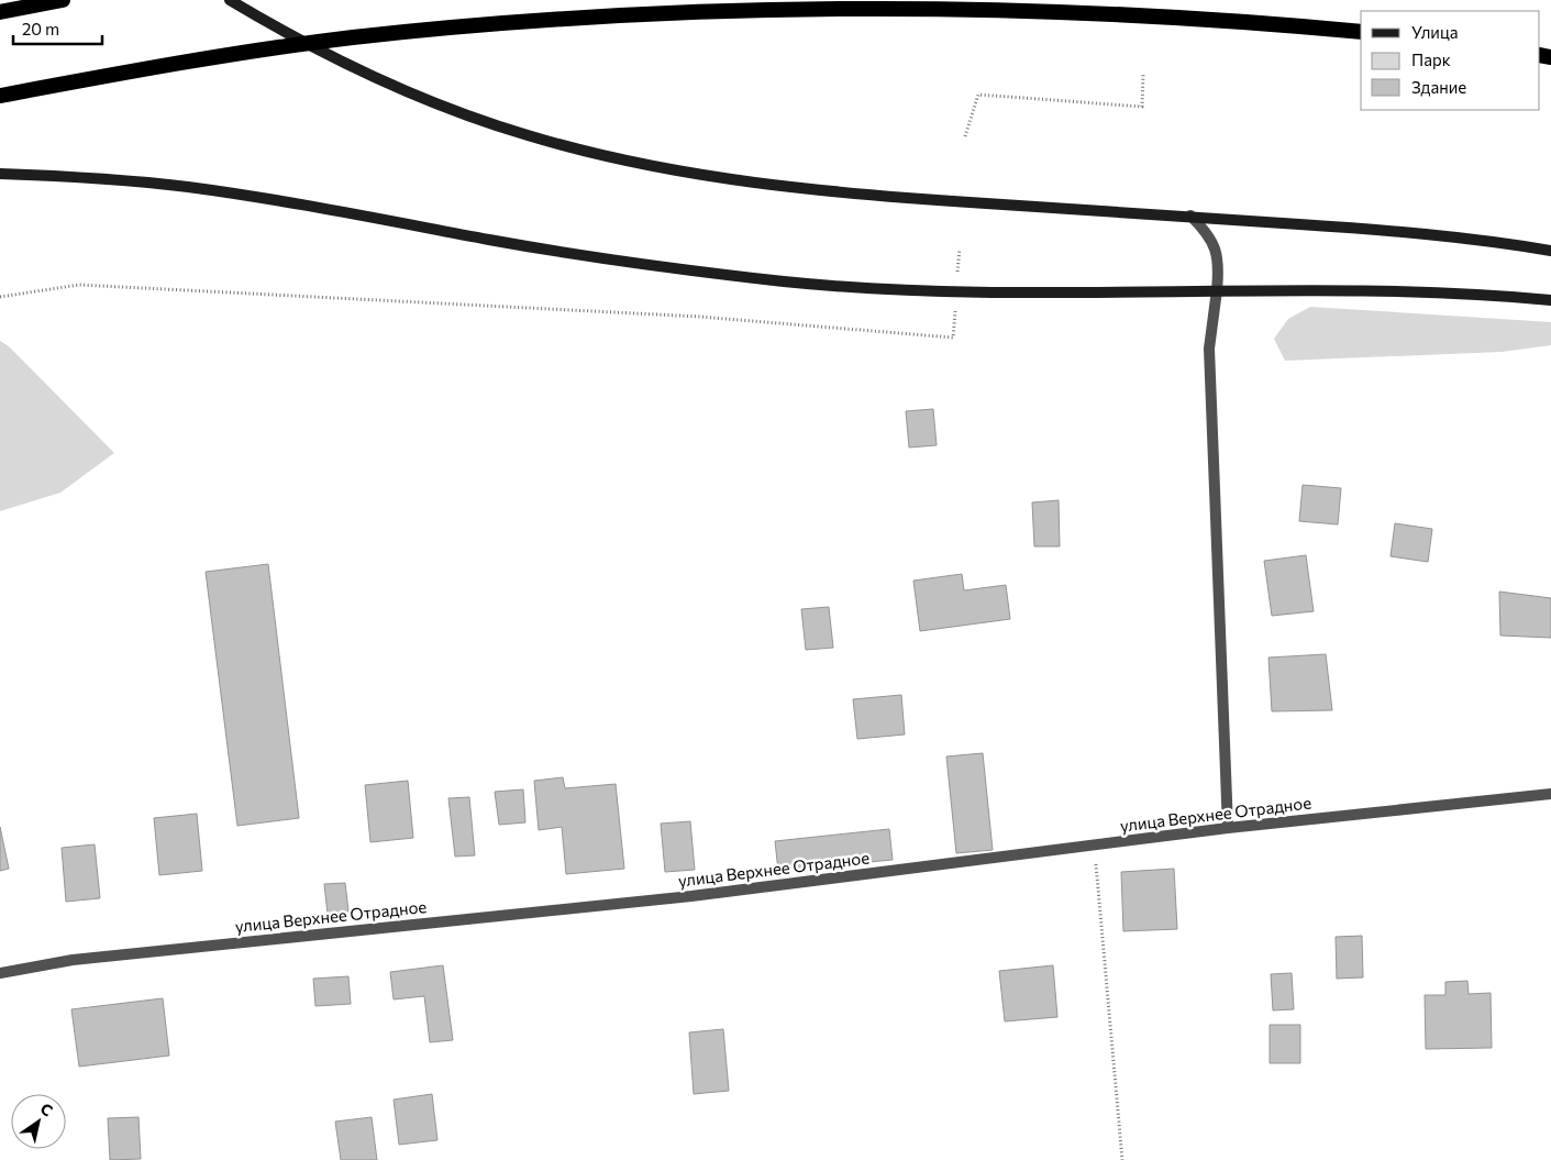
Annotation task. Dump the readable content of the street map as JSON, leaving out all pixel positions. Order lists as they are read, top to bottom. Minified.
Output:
{"streets":{"street":["улица Верхнее Отрадное"]},"legend":["Улица","Парк","Здание"],"scale_bar":"20 m","north":"top right"}
